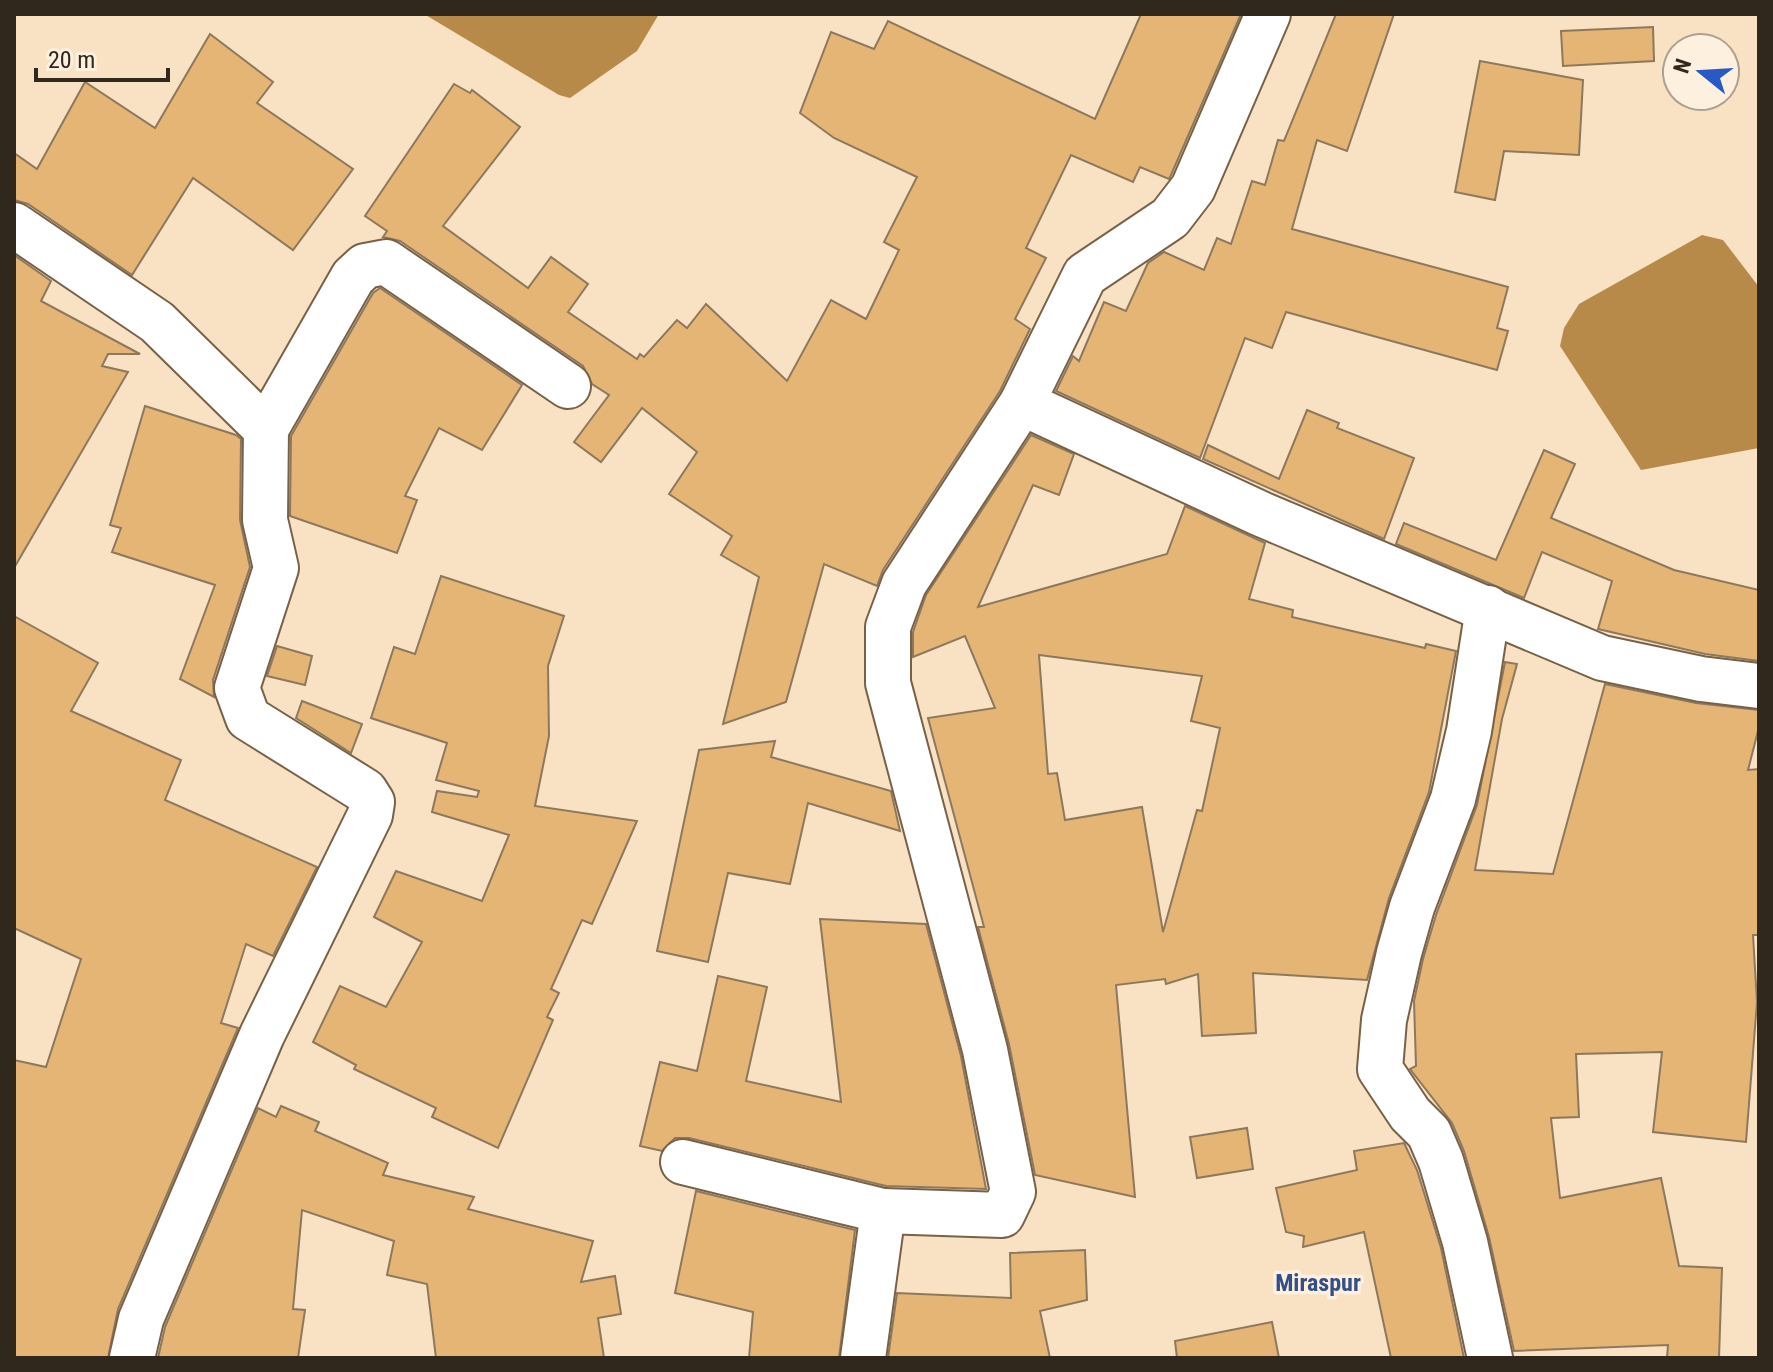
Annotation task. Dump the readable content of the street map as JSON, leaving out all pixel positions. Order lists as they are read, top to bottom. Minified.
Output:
{"districts":["Miraspur"],"scale_bar":"20 m","north":"left"}
